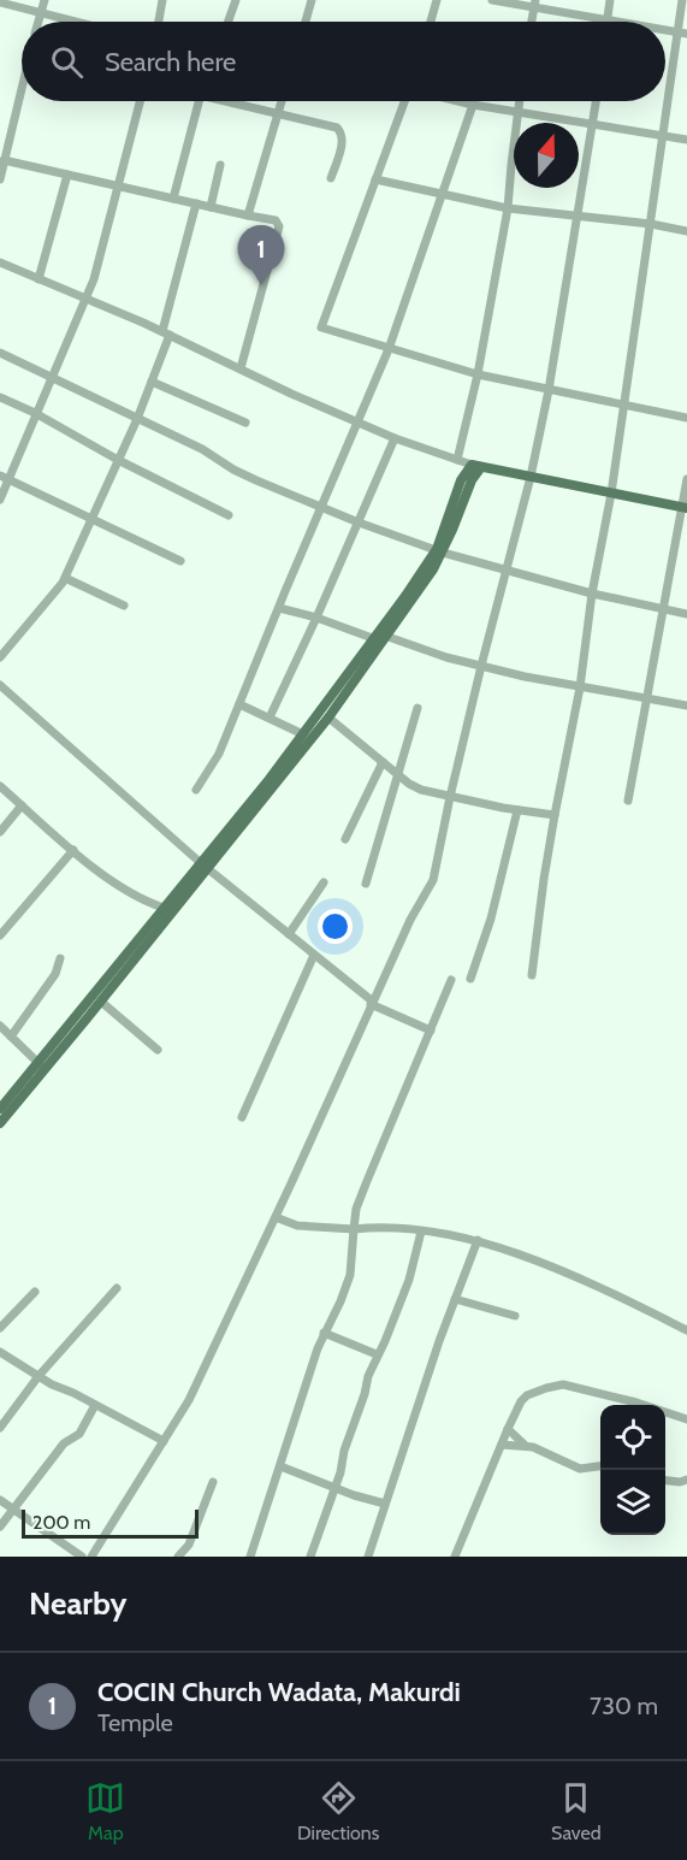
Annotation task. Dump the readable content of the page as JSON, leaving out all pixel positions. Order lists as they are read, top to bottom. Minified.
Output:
{"scale_bar":"200 m","north":"top","page":{"search":"Search here","pins":"1","scale":"200 m","heading":"Nearby","list":[{"mark":"1","name":"COCIN Church Wadata, Makurdi","note":"Temple","value":"730 m"}],"nav":["Map","Directions","Saved"]}}
